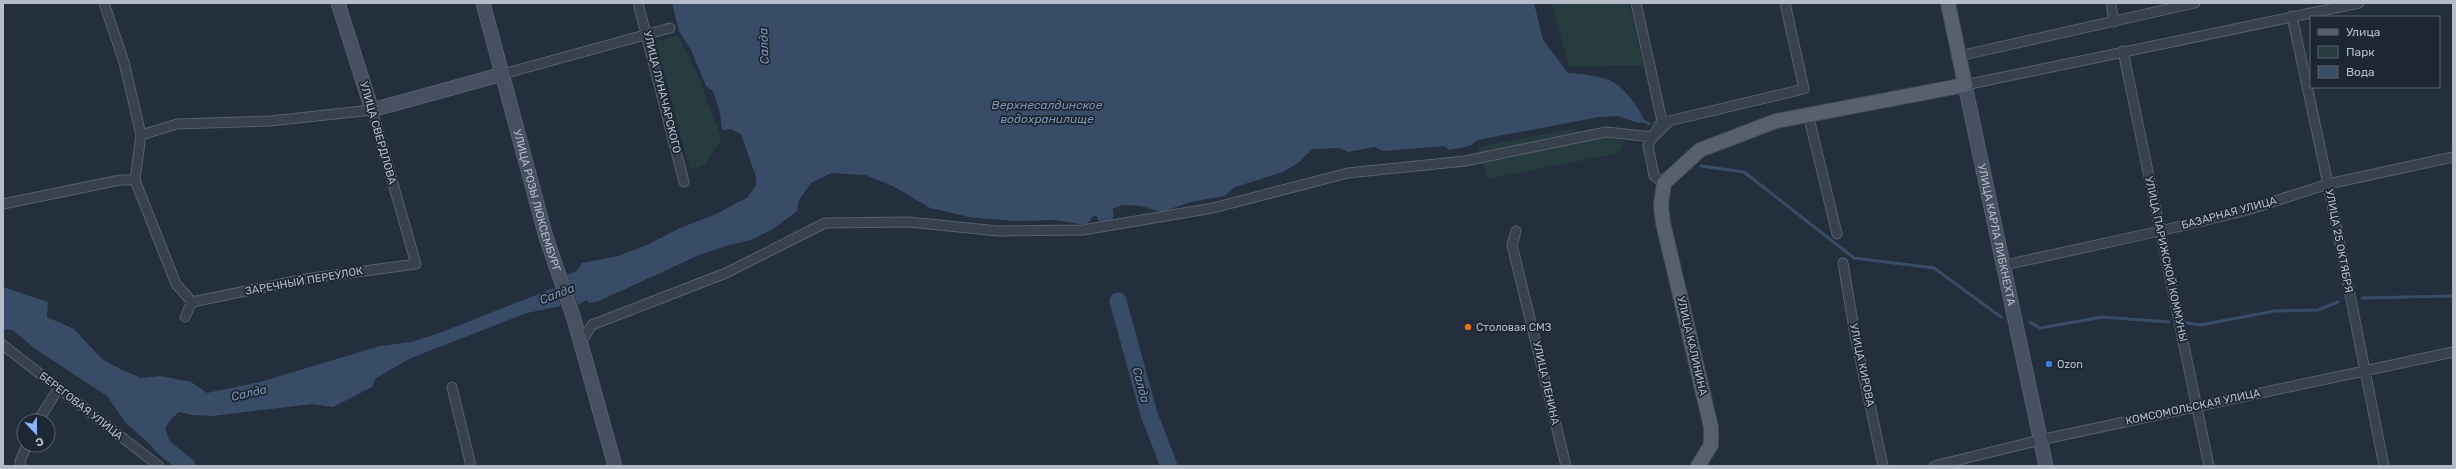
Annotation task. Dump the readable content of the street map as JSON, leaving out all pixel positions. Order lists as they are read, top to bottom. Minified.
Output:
{"streets":{"main road":["УЛИЦА КАРЛА ЛИБКНЕХТА","УЛИЦА КАЛИНИНА"],"street":["УЛИЦА ЛУНАЧАРСКОГО","УЛИЦА СВЕРДЛОВА","УЛИЦА РОЗЫ ЛЮКСЕМБУРГ","БАЗАРНАЯ УЛИЦА","УЛИЦА 25 ОКТЯБРЯ","УЛИЦА ПАРИЖСКОЙ КОММУНЫ","ЗАРЕЧНЫЙ ПЕРЕУЛОК","УЛИЦА КИРОВА","УЛИЦА ЛЕНИНА","БЕРЕГОВАЯ УЛИЦА","КОМСОМОЛЬСКАЯ УЛИЦА"]},"crossings":[["УЛИЦА СВЕРДЛОВА","ЗАРЕЧНЫЙ ПЕРЕУЛОК"],["БАЗАРНАЯ УЛИЦА","УЛИЦА КАРЛА ЛИБКНЕХТА"],["БАЗАРНАЯ УЛИЦА","УЛИЦА 25 ОКТЯБРЯ"],["БАЗАРНАЯ УЛИЦА","УЛИЦА ПАРИЖСКОЙ КОММУНЫ"],["УЛИЦА КАРЛА ЛИБКНЕХТА","КОМСОМОЛЬСКАЯ УЛИЦА"],["УЛИЦА 25 ОКТЯБРЯ","КОМСОМОЛЬСКАЯ УЛИЦА"],["УЛИЦА ПАРИЖСКОЙ КОММУНЫ","КОМСОМОЛЬСКАЯ УЛИЦА"]],"water":["Салда","Верхнесалдинское водохранилище"],"places":["Столовая СМЗ","Ozon"],"legend":["Улица","Парк","Вода"],"north":"bottom"}
